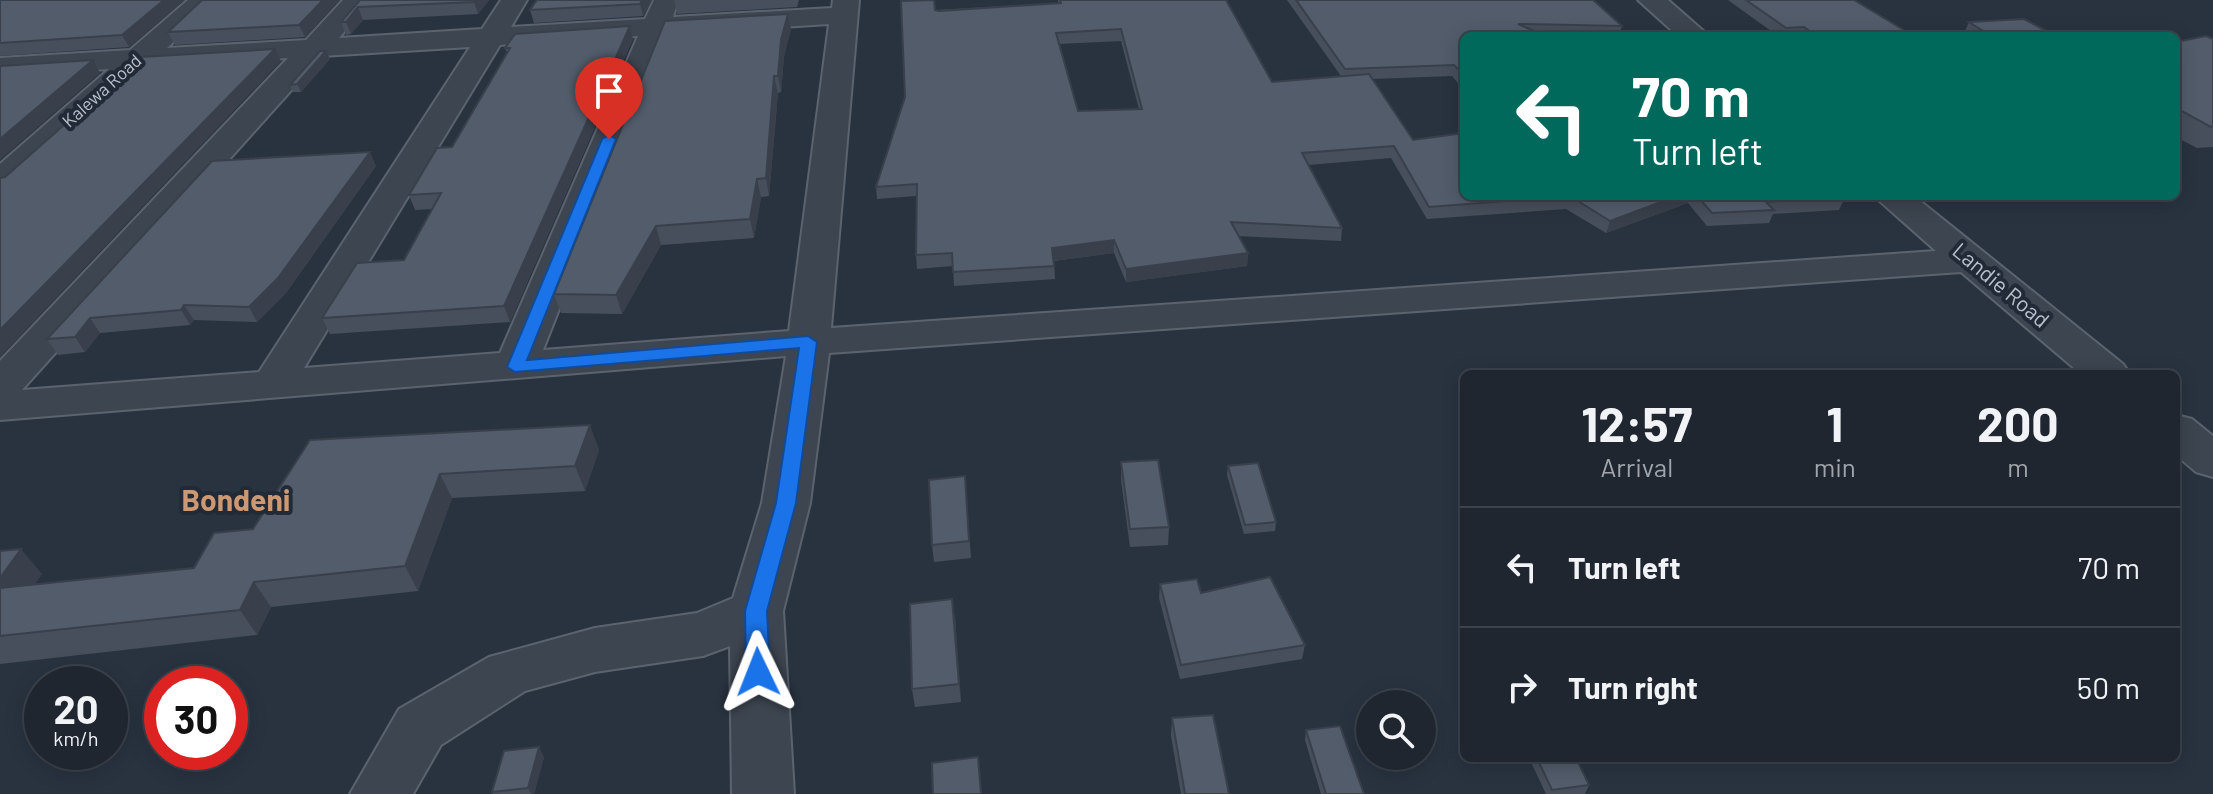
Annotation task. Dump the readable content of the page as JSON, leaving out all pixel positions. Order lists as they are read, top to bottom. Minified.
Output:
{"streets":{"street":["Kalewa Road","Landie Road"]},"districts":["Bondeni"],"page":{"turn":["70 m","Turn left"],"eta":["12:57","Arrival","1","min","200","m"],"list":[{"name":"Turn left","value":"70 m"},{"name":"Turn right","value":"50 m"}],"speed":"20 km/h","limit":"30"}}
